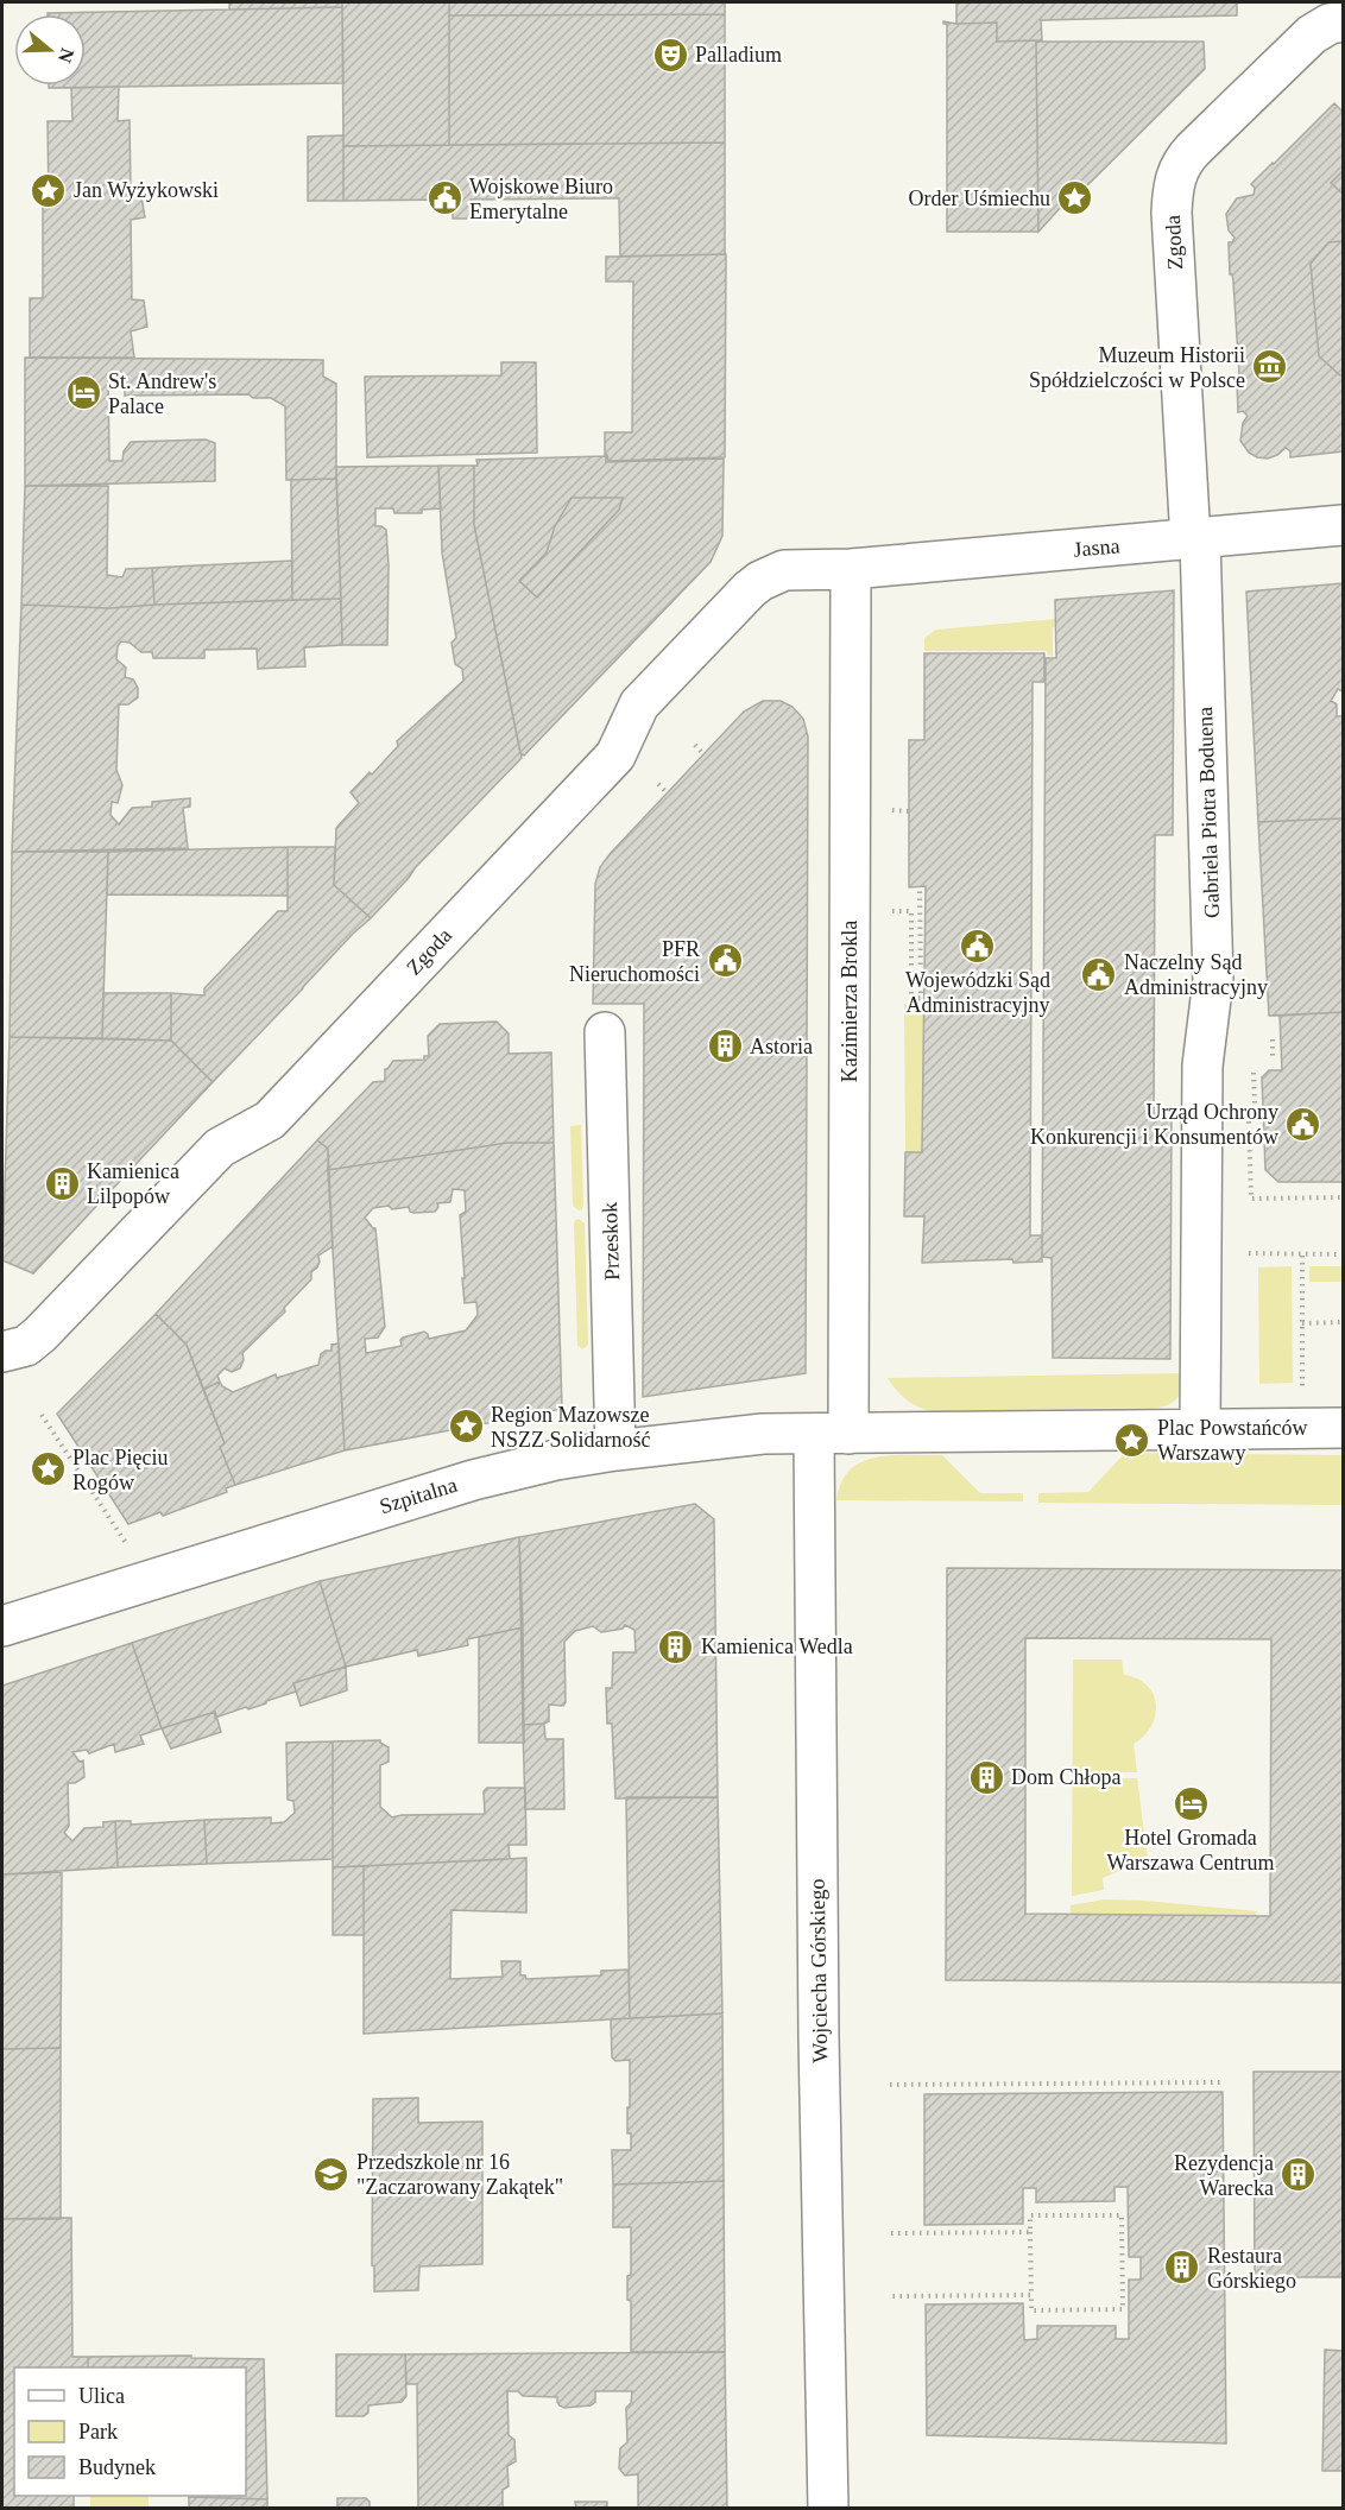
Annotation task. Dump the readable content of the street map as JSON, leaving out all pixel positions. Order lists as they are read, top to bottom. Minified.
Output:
{"streets":{"street":["Zgoda","Jasna","Gabriela Piotra Boduena","Kazimierza Brokla","Przeskok","Szpitalna","Wojciecha Górskiego"]},"crossings":[["Zgoda","Jasna"],["Zgoda","Gabriela Piotra Boduena"],["Zgoda","Kazimierza Brokla"],["Jasna","Gabriela Piotra Boduena"],["Jasna","Kazimierza Brokla"],["Kazimierza Brokla","Szpitalna"],["Kazimierza Brokla","Wojciecha Górskiego"],["Przeskok","Szpitalna"],["Szpitalna","Wojciecha Górskiego"]],"places":{"theatre":["Palladium"],"place":["Jan Wyżykowski","Order Uśmiechu","Region Mazowsze NSZZ Solidarność","Plac Powstańców Warszawy","Plac Pięciu Rogów"],"public building":["Wojskowe Biuro Emerytalne","Wojewódzki Sąd Administracyjny","PFR Nieruchomości","Naczelny Sąd Administracyjny","Urząd Ochrony Konkurencji i Konsumentów"],"museum":["Muzeum Historii Spółdzielczości w Polsce"],"hotel":["St. Andrew's Palace","Hotel Gromada Warszawa Centrum"],"building":["Astoria","Kamienica Lilpopów","Kamienica Wedla","Dom Chłopa","Rezydencja Warecka","Restaura Górskiego"],"school or university":["Przedszkole nr 16 \"Zaczarowany Zakątek\""]},"legend":["Ulica","Park","Budynek"],"north":"right"}
